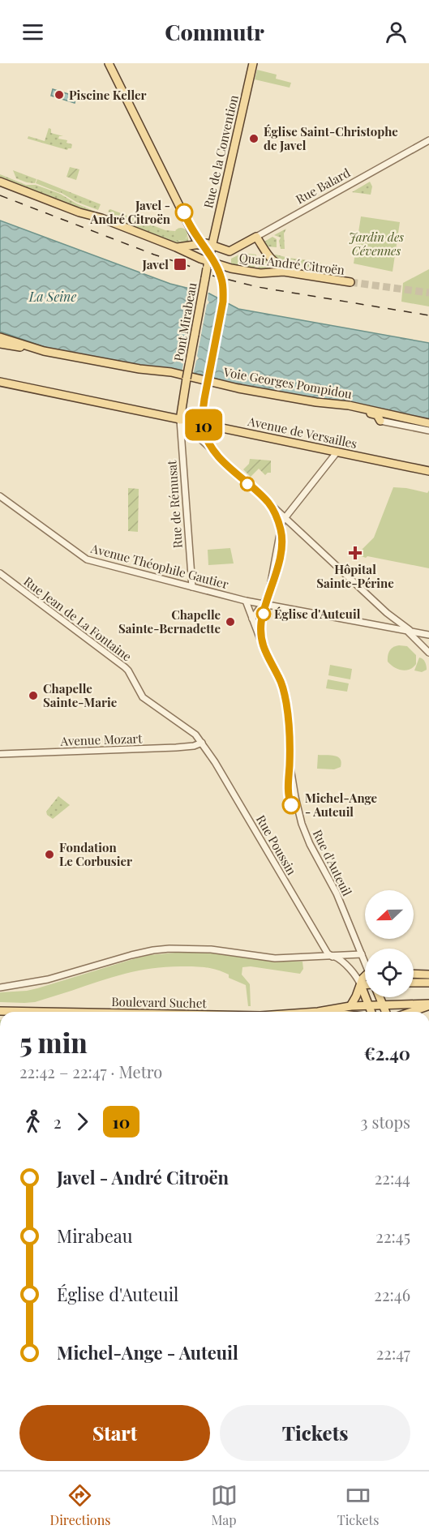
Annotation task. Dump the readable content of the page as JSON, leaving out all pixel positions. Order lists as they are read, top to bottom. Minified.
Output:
{"streets":{"main road":["Rue de la Convention","Rue Balard","Quai André Citroën","Pont Mirabeau","Voie Georges Pompidou","Avenue de Versailles","Boulevard Suchet"],"street":["Rue de Rémusat","Avenue Théophile Gautier","Rue Jean de La Fontaine","Avenue Mozart","Rue Poussin","Rue d'Auteuil"]},"crossings":[["Rue de la Convention","Rue Balard"],["Rue de la Convention","Quai André Citroën"],["Rue de la Convention","Pont Mirabeau"],["Rue Balard","Quai André Citroën"],["Quai André Citroën","Pont Mirabeau"],["Pont Mirabeau","Avenue de Versailles"],["Pont Mirabeau","Rue de Rémusat"],["Avenue de Versailles","Rue de Rémusat"],["Rue de Rémusat","Avenue Théophile Gautier"],["Avenue Théophile Gautier","Rue d'Auteuil"],["Rue Jean de La Fontaine","Avenue Mozart"],["Rue Jean de La Fontaine","Rue Poussin"],["Avenue Mozart","Rue Poussin"]],"water":["La Seine"],"parks":["Jardin des Cévennes"],"places":{"other":["Piscine Keller","Église Saint-Christophe de Javel","Javel - André Citroën","Église d'Auteuil","Chapelle Sainte-Bernadette","Chapelle Sainte-Marie","Michel-Ange - Auteuil","Fondation Le Corbusier"],"transit":["Javel"],"health":["Hôpital Sainte-Périne"]},"lines":["metro line 10"],"north":"left","page":{"header":"Commutr","on_map":"10","heading":["5 min","22:42 – 22:47 · Metro","€2.40"],"legs":["2","10","3 stops"],"list":[{"name":"Javel - André Citroën","value":"22:44"},{"name":"Mirabeau","value":"22:45"},{"name":"Église d'Auteuil","value":"22:46"},{"name":"Michel-Ange - Auteuil","value":"22:47"}],"buttons":["Start","Tickets"],"tabs":["Directions","Map","Tickets"]}}
